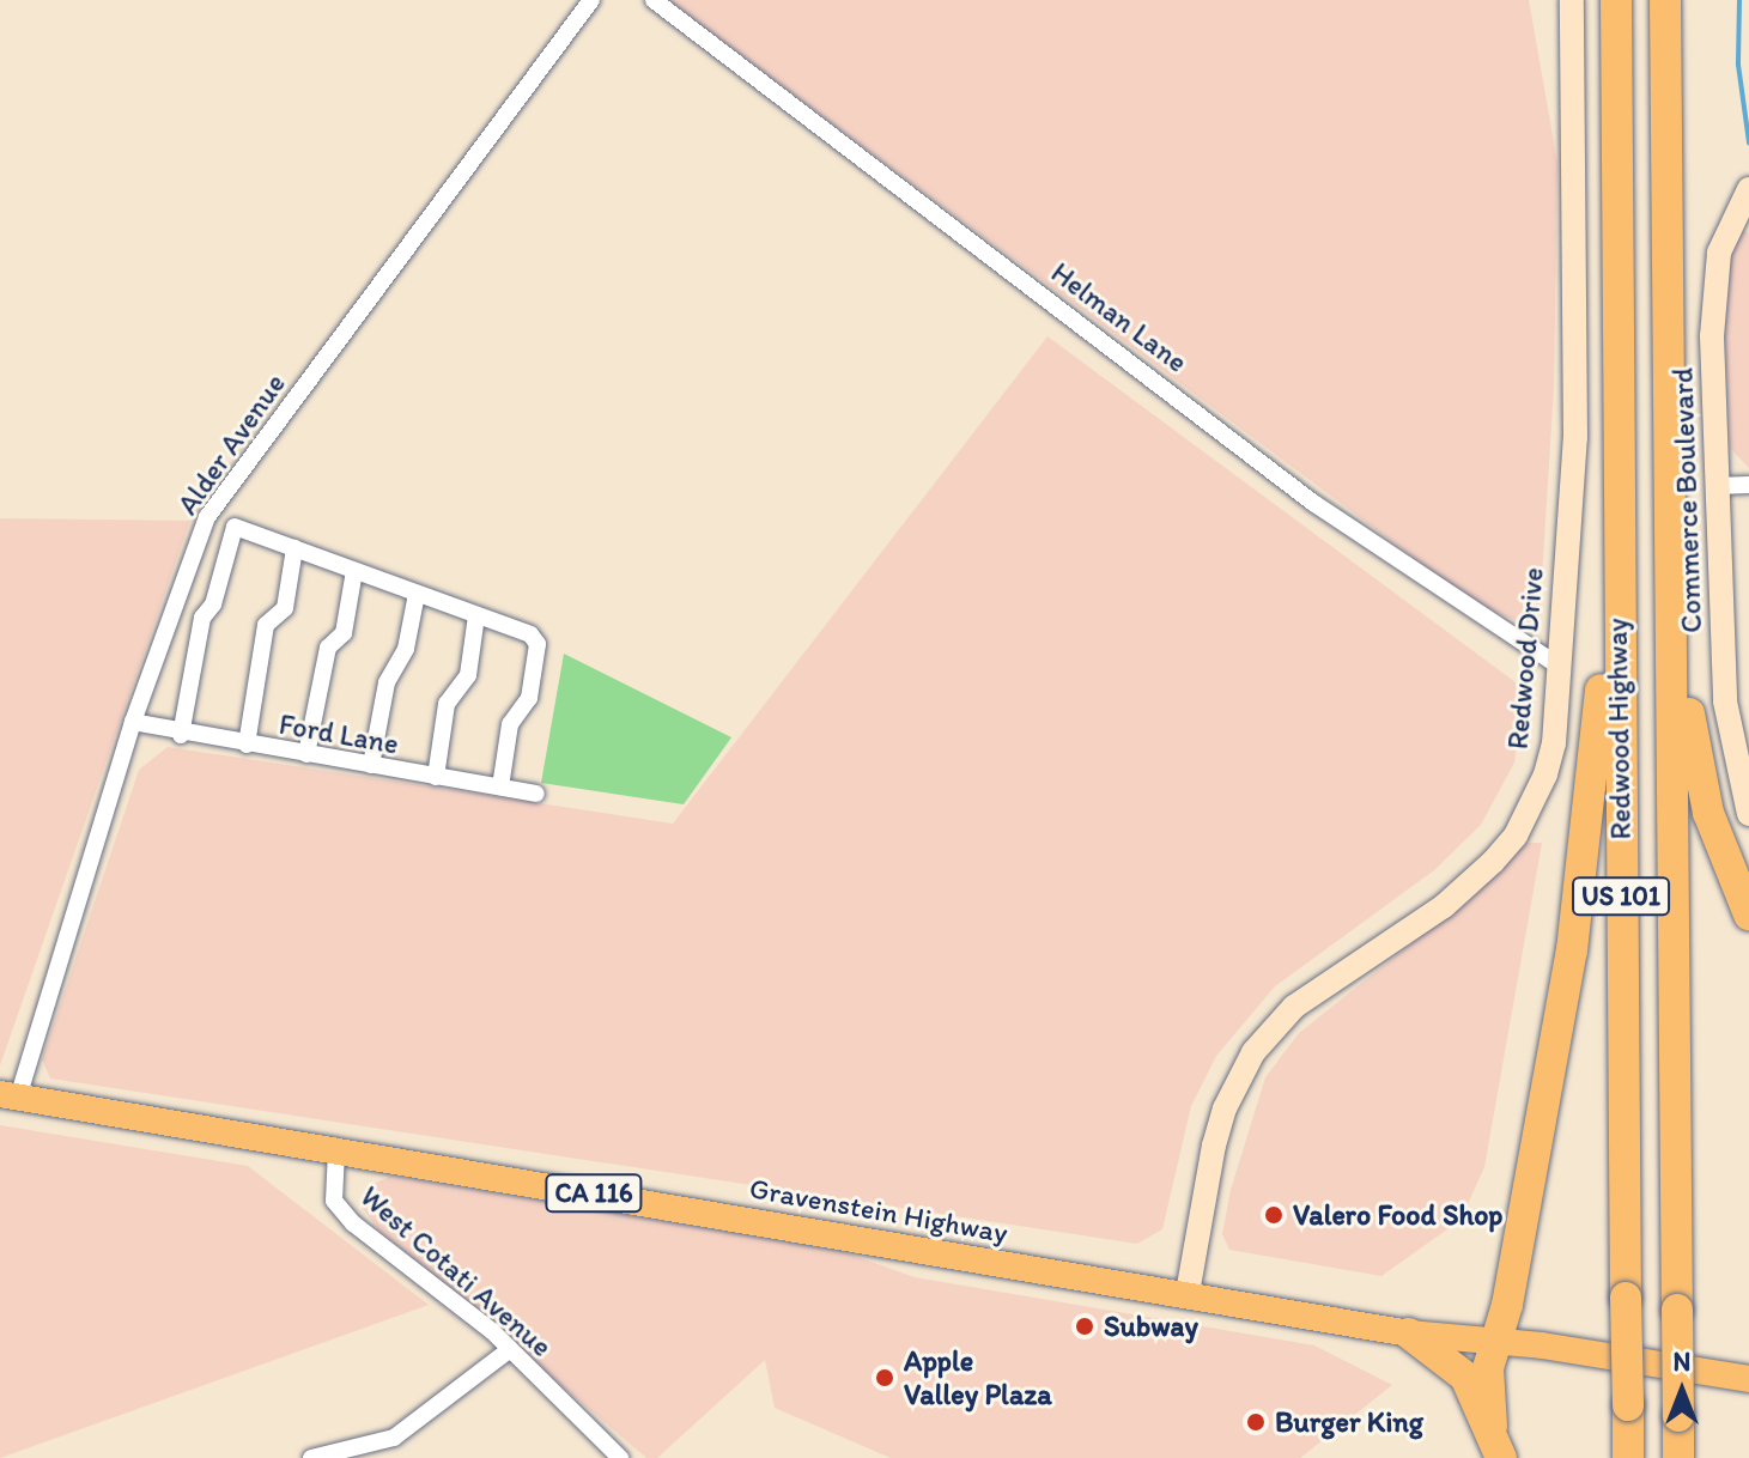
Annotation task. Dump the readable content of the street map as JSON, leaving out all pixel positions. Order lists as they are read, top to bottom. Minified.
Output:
{"streets":{"highway":["Redwood Highway","US 101","CA 116"],"main road":["Commerce Boulevard","Redwood Drive","Gravenstein Highway"],"street":["Helman Lane","Alder Avenue","Ford Lane","West Cotati Avenue"]},"crossings":[["Helman Lane","Redwood Drive"],["Alder Avenue","Ford Lane"],["Alder Avenue","Gravenstein Highway"],["Redwood Drive","Gravenstein Highway"],["CA 116","Gravenstein Highway"],["Gravenstein Highway","West Cotati Avenue"]],"places":["Valero Food Shop","Subway","Apple Valley Plaza","Burger King"],"north":"top"}
